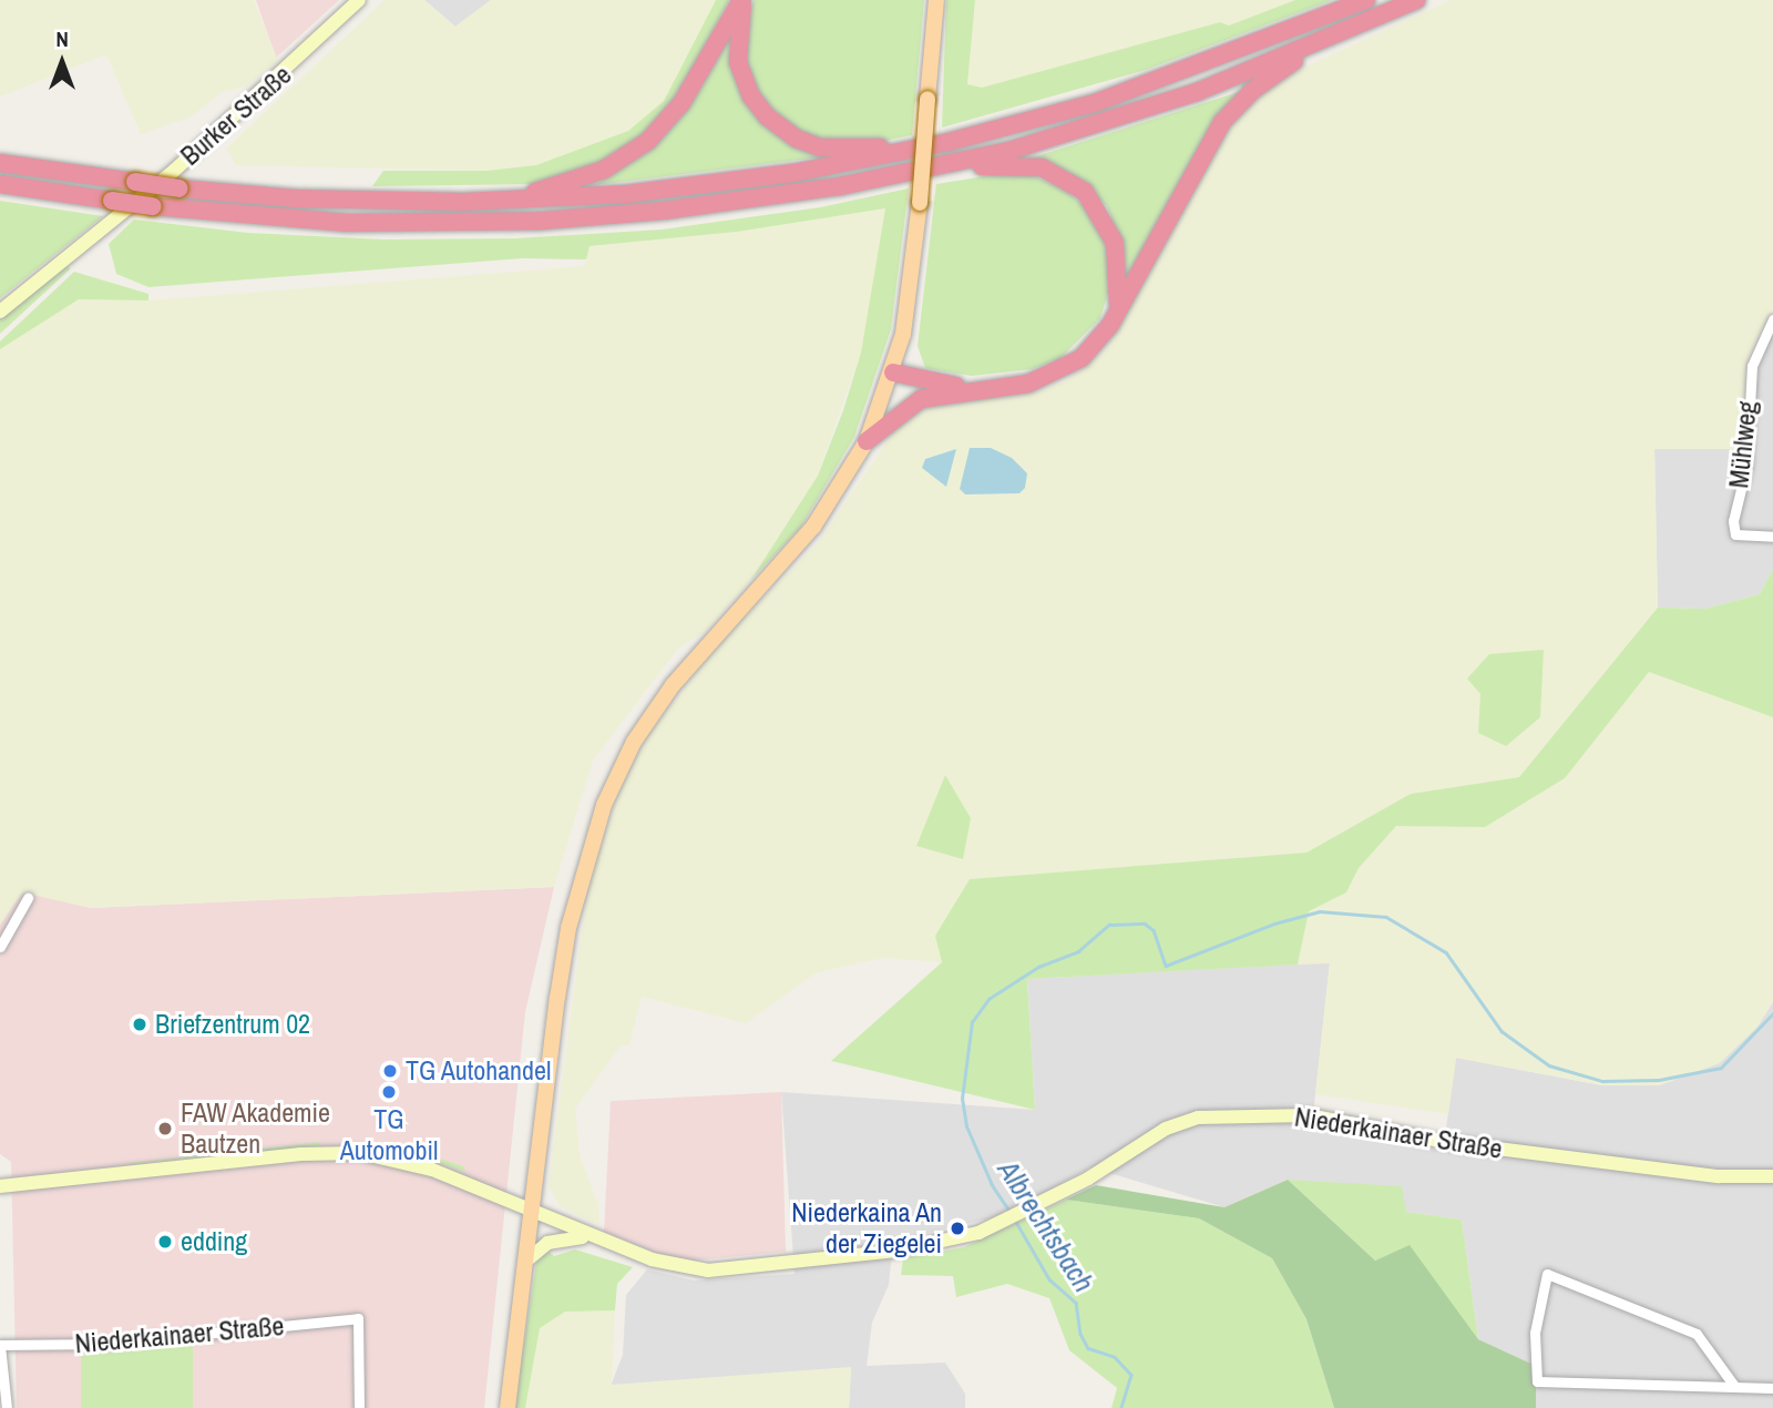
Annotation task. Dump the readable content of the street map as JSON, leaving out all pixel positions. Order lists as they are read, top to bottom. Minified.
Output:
{"streets":{"street":["Burker Straße","Mühlweg","Niederkainaer Straße"]},"water":["Albrechtsbach"],"places":["Briefzentrum 02","TG Autohandel","TG Automobil","FAW Akademie Bautzen","Niederkaina An der Ziegelei","edding"],"north":"top"}
